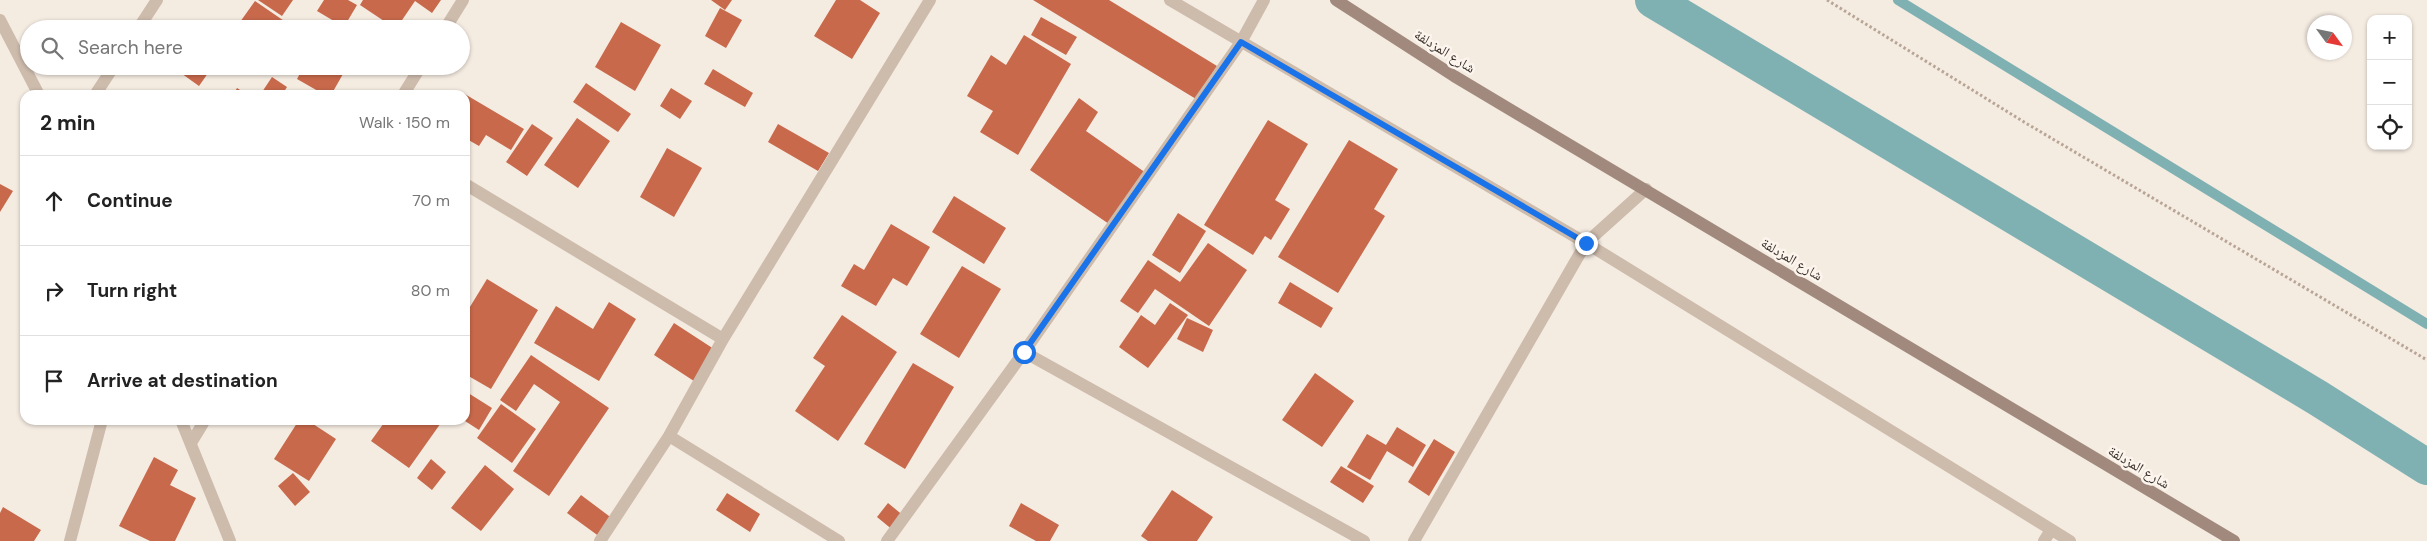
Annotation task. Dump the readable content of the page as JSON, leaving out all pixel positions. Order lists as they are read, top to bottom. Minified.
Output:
{"streets":{"street":["شارع المزدلفة"]},"north":"bottom right","page":{"map_buttons":["+","−"],"search":"Search here","heading":["2 min","Walk · 150 m"],"list":[["Continue","70 m"],["Turn right","80 m"],"Arrive at destination"]}}
